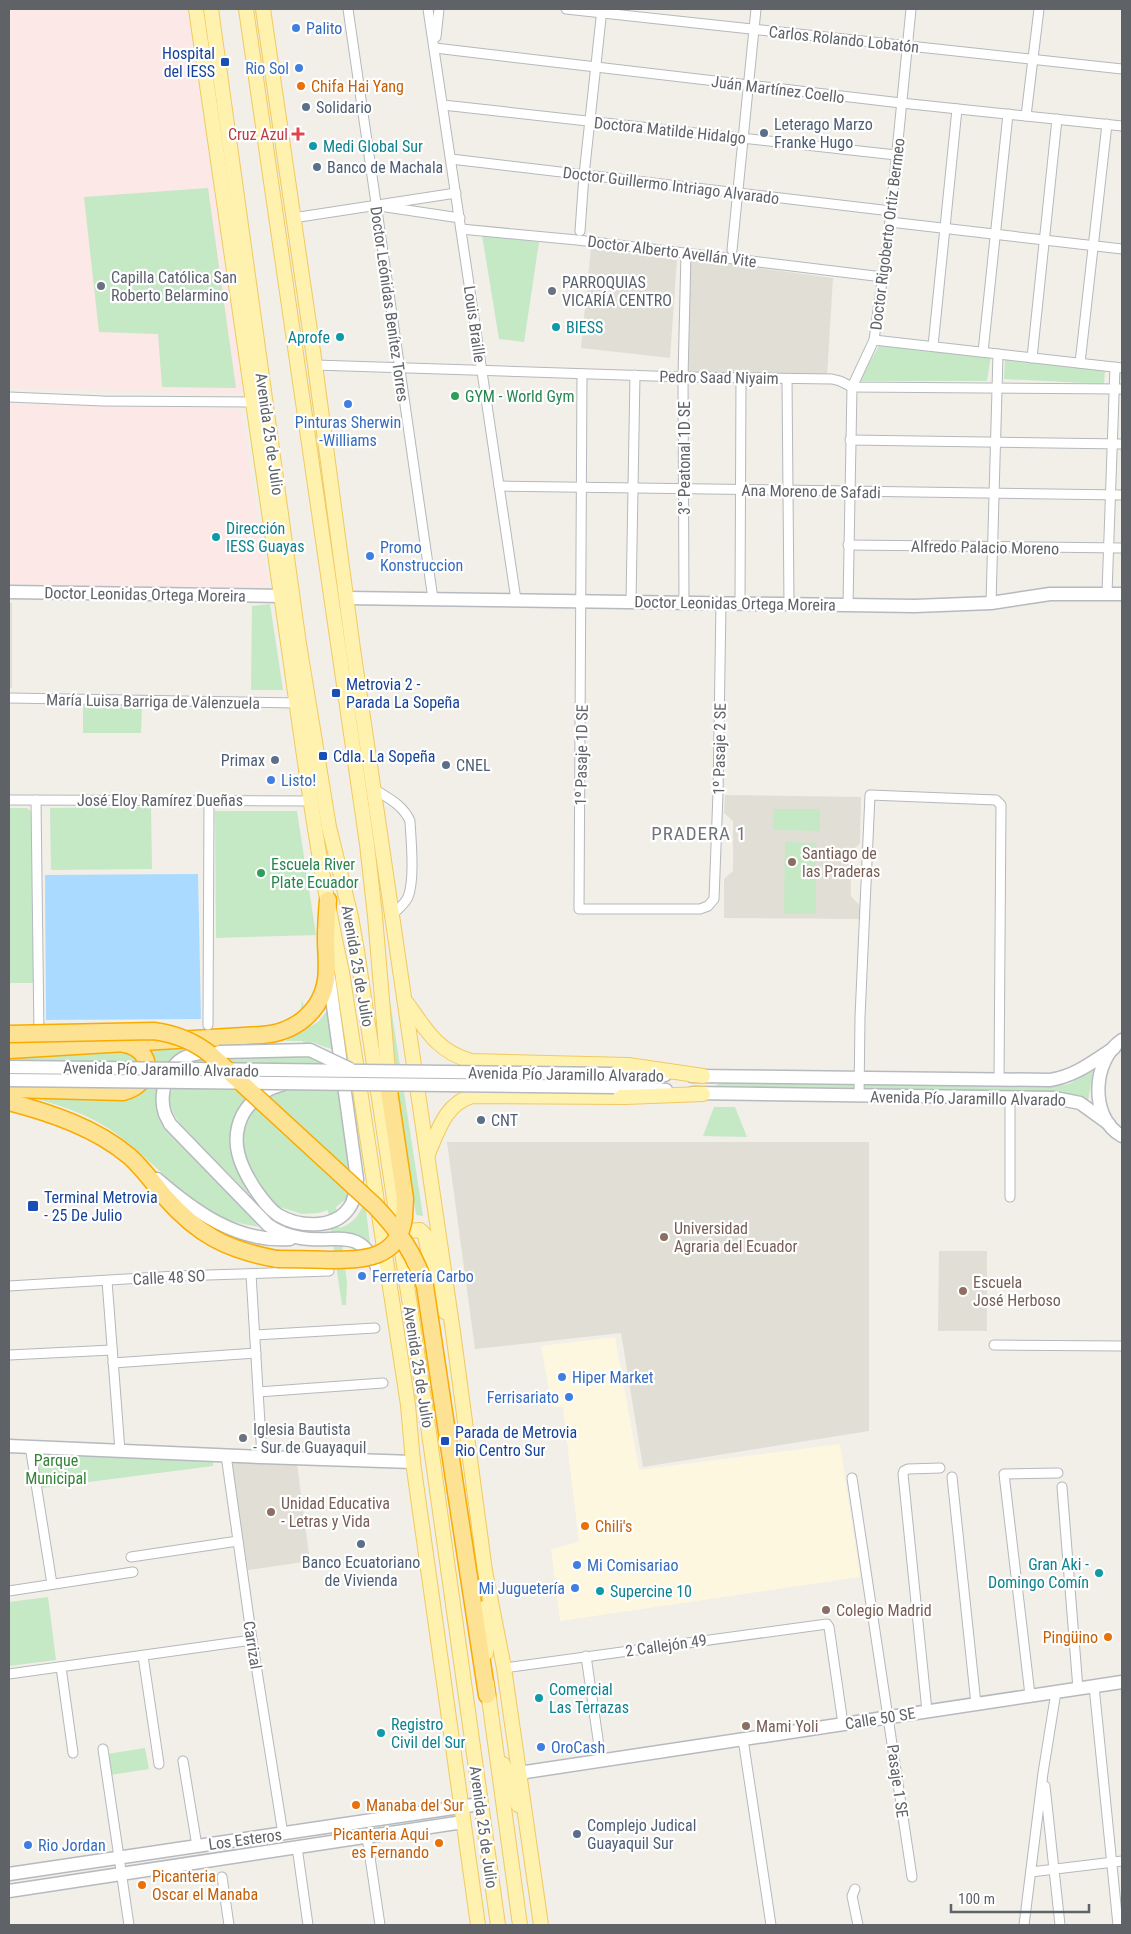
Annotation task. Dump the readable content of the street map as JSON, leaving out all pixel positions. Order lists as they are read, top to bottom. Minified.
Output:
{"streets":{"main road":["Avenida 25 de Julio","Doctor Leonidas Ortega Moreira","Avenida Pío Jaramillo Alvarado","Calle 50 SE","Los Esteros"],"street":["Carlos Rolando Lobatón","Juán Martínez Coello","Doctora Matilde Hidalgo","Doctor Guillermo Intriago Alvarado","Doctor Rigoberto Ortiz Bermeo","Doctor Alberto Avellán Vite","Doctor Leónidas Benítez Torres","Louis Braille","Pedro Saad Niyaim","3° Peatonal 1D SE","Ana Moreno de Safadi","Alfredo Palacio Moreno","María Luisa Barriga de Valenzuela","1º Pasaje 2 SE","1º Pasaje 1D SE","José Eloy Ramírez Dueñas","Calle 48 SO","Carrizal","2 Callejón 49","Pasaje 1 SE"]},"crossings":[["Carlos Rolando Lobatón","Doctor Rigoberto Ortiz Bermeo"],["Juán Martínez Coello","Doctor Rigoberto Ortiz Bermeo"],["Juán Martínez Coello","Louis Braille"],["Doctora Matilde Hidalgo","Doctor Rigoberto Ortiz Bermeo"],["Doctora Matilde Hidalgo","Louis Braille"],["Doctor Guillermo Intriago Alvarado","Doctor Rigoberto Ortiz Bermeo"],["Doctor Guillermo Intriago Alvarado","Louis Braille"],["Doctor Rigoberto Ortiz Bermeo","Doctor Alberto Avellán Vite"],["Doctor Rigoberto Ortiz Bermeo","Pedro Saad Niyaim"],["Doctor Rigoberto Ortiz Bermeo","Ana Moreno de Safadi"],["Doctor Rigoberto Ortiz Bermeo","Alfredo Palacio Moreno"],["Doctor Rigoberto Ortiz Bermeo","Doctor Leonidas Ortega Moreira"],["Doctor Alberto Avellán Vite","Louis Braille"],["Doctor Alberto Avellán Vite","3° Peatonal 1D SE"],["Doctor Leónidas Benítez Torres","Pedro Saad Niyaim"],["Doctor Leónidas Benítez Torres","Doctor Leonidas Ortega Moreira"],["Louis Braille","Pedro Saad Niyaim"],["Louis Braille","Ana Moreno de Safadi"],["Louis Braille","Doctor Leonidas Ortega Moreira"],["Pedro Saad Niyaim","3° Peatonal 1D SE"],["Pedro Saad Niyaim","1º Pasaje 1D SE"],["Avenida 25 de Julio","Doctor Leonidas Ortega Moreira"],["Avenida 25 de Julio","María Luisa Barriga de Valenzuela"],["Avenida 25 de Julio","José Eloy Ramírez Dueñas"],["Avenida 25 de Julio","Los Esteros"],["3° Peatonal 1D SE","Ana Moreno de Safadi"],["3° Peatonal 1D SE","Doctor Leonidas Ortega Moreira"],["Ana Moreno de Safadi","1º Pasaje 1D SE"],["Doctor Leonidas Ortega Moreira","1º Pasaje 2 SE"],["Doctor Leonidas Ortega Moreira","1º Pasaje 1D SE"],["1º Pasaje 2 SE","1º Pasaje 1D SE"],["Carrizal","Los Esteros"],["2 Callejón 49","Calle 50 SE"],["Calle 50 SE","Pasaje 1 SE"]],"districts":["PRADERA 1"],"parks":["Parque Municipal"],"places":{"other":["Palito","Rio Sol","Chifa Hai Yang","Solidario","Leterago Marzo Franke Hugo","Medi Global Sur","Banco de Machala","Capilla Católica San Roberto Belarmino","PARROQUIAS VICARÍA CENTRO","BIESS","Aprofe","GYM - World Gym","Pinturas Sherwin -Williams","Dirección IESS Guayas","Promo Konstruccion","Primax","CNEL","Listo!","Santiago de las Praderas","Escuela River Plate Ecuador","CNT","Universidad Agraria del Ecuador","Ferretería Carbo","Escuela José Herboso","Hiper Market","Ferrisariato","Iglesia Bautista - Sur de Guayaquil","Unidad Educativa - Letras y Vida","Chili's","Banco Ecuatoriano de Vivienda","Mi Comisariao","Gran Aki - Domingo Comín","Mi Juguetería","Supercine 10","Colegio Madrid","Pingüino","Comercial Las Terrazas","Mami Yoli","Registro Civil del Sur","OroCash","Manaba del Sur","Complejo Judical Guayaquil Sur","Picanteria Aqui es Fernando","Rio Jordan","Picanteria Oscar el Manaba"],"transit":["Hospital del IESS","Metrovia 2 - Parada La Sopeña","Cdla. La Sopeña","Terminal Metrovia - 25 De Julio","Parada de Metrovia Rio Centro Sur"],"health":["Cruz Azul"]},"scale_bar":"100 m"}
